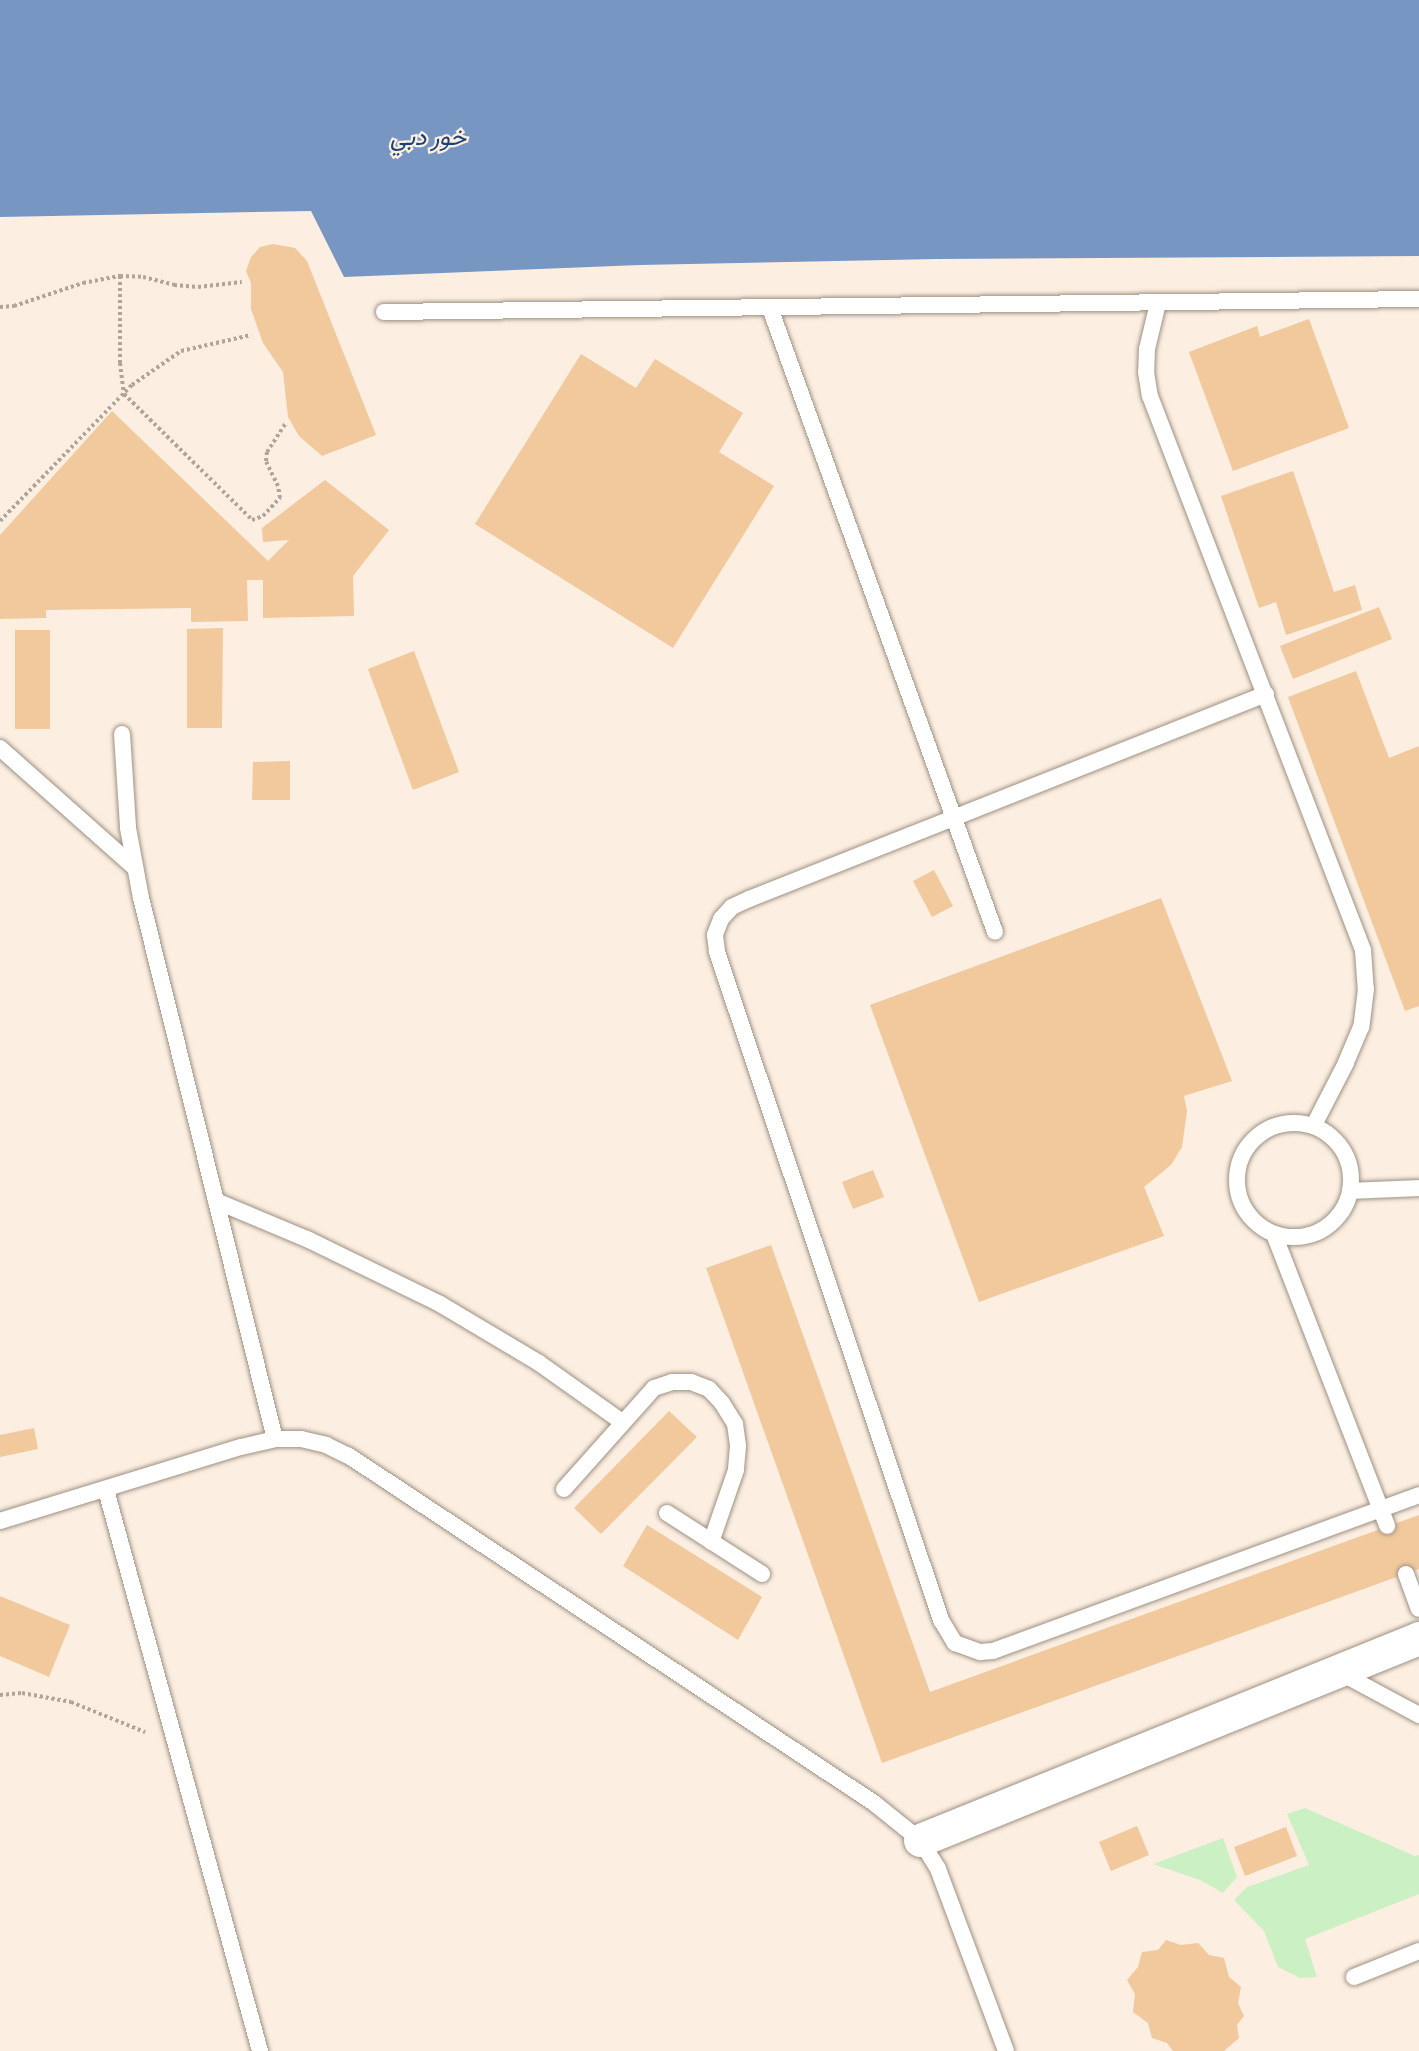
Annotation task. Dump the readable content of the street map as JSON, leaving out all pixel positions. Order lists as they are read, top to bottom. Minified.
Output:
{"water":["خور دبي"]}
